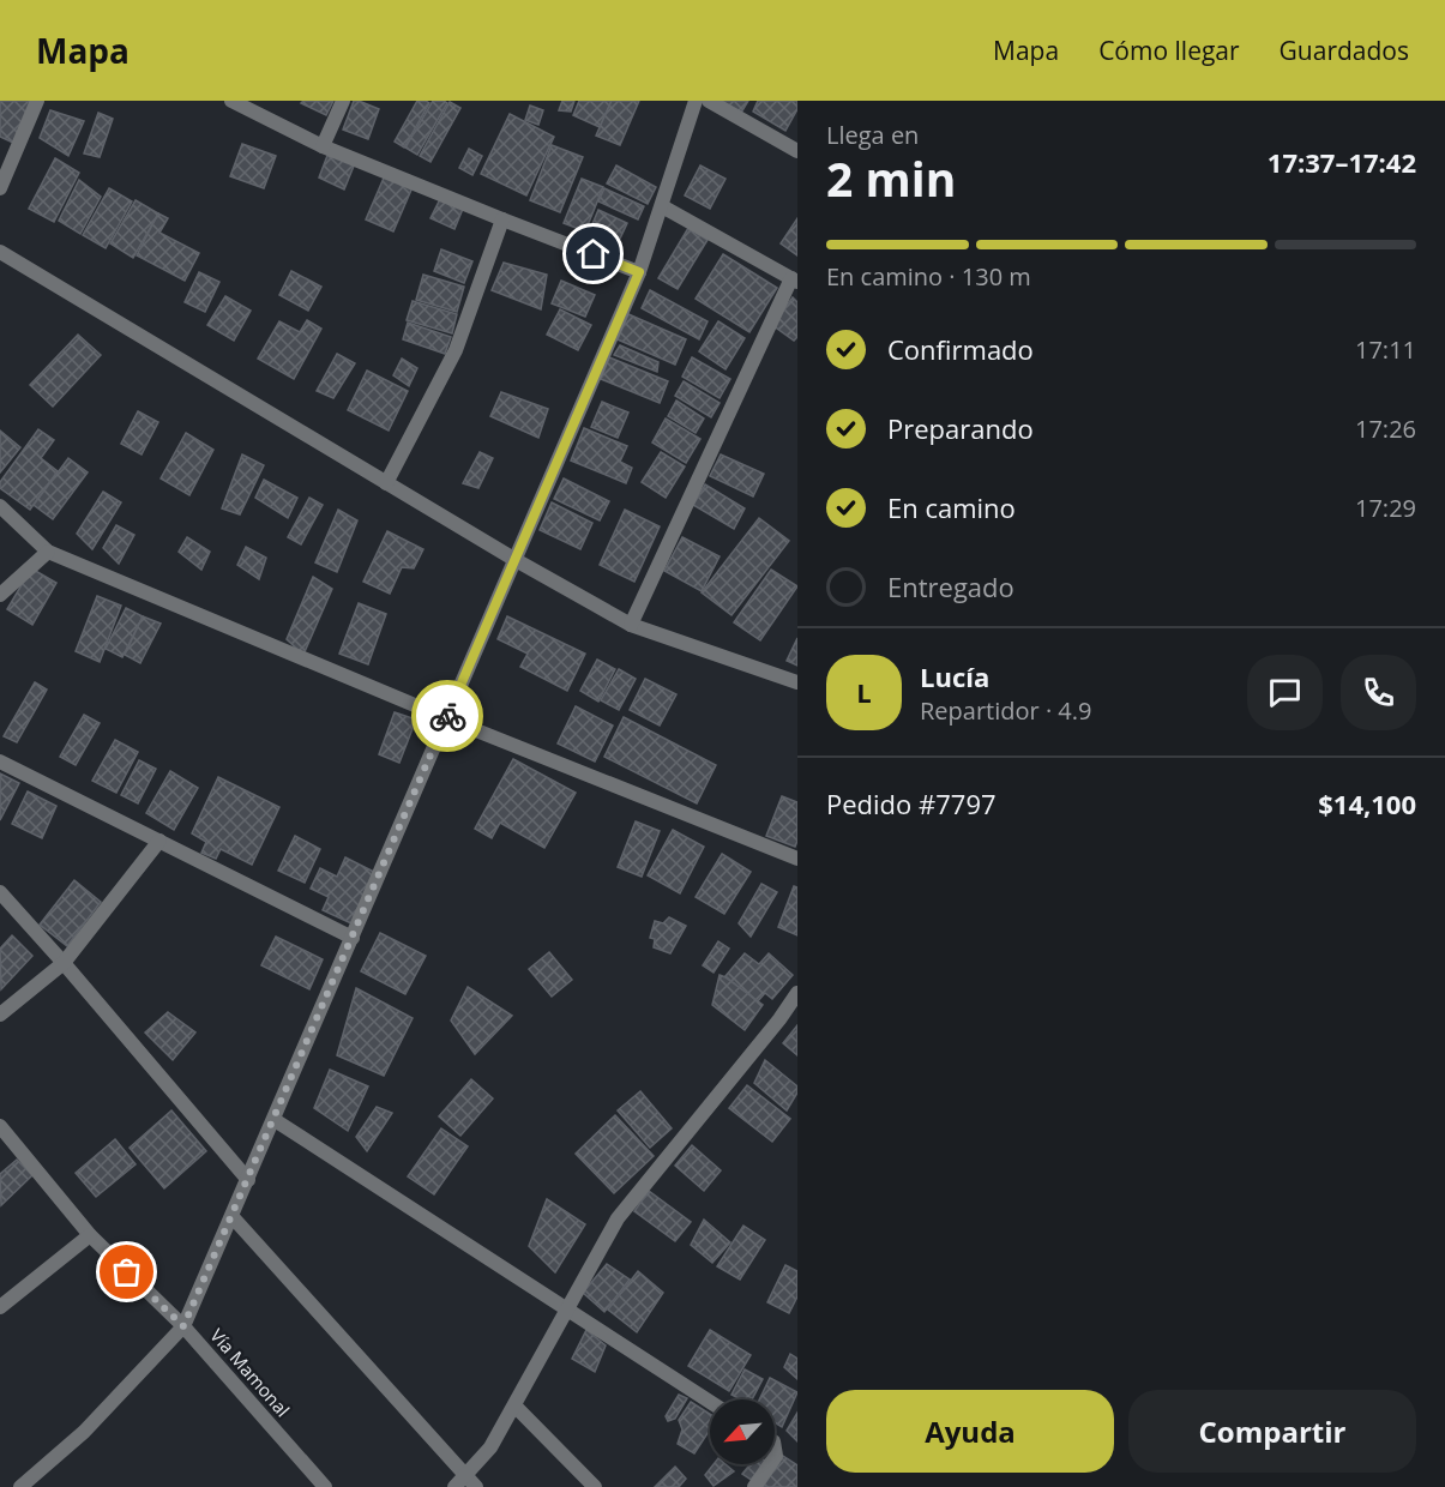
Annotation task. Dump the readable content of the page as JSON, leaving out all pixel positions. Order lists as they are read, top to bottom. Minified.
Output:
{"streets":{"street":["Vía Mamonal"]},"north":"bottom left","page":{"header":"Mapa","nav":["Mapa","Cómo llegar","Guardados"],"heading":["2 min","Llega en","17:37–17:42"],"panel":["Lucía","Repartidor · 4.9","Pedido #7797","$14,100"],"bar":"En camino · 130 m","list":[["Confirmado","17:11"],["Preparando","17:26"],["En camino","17:29"],"Entregado"],"round":"L","buttons":["Ayuda","Compartir"]}}
